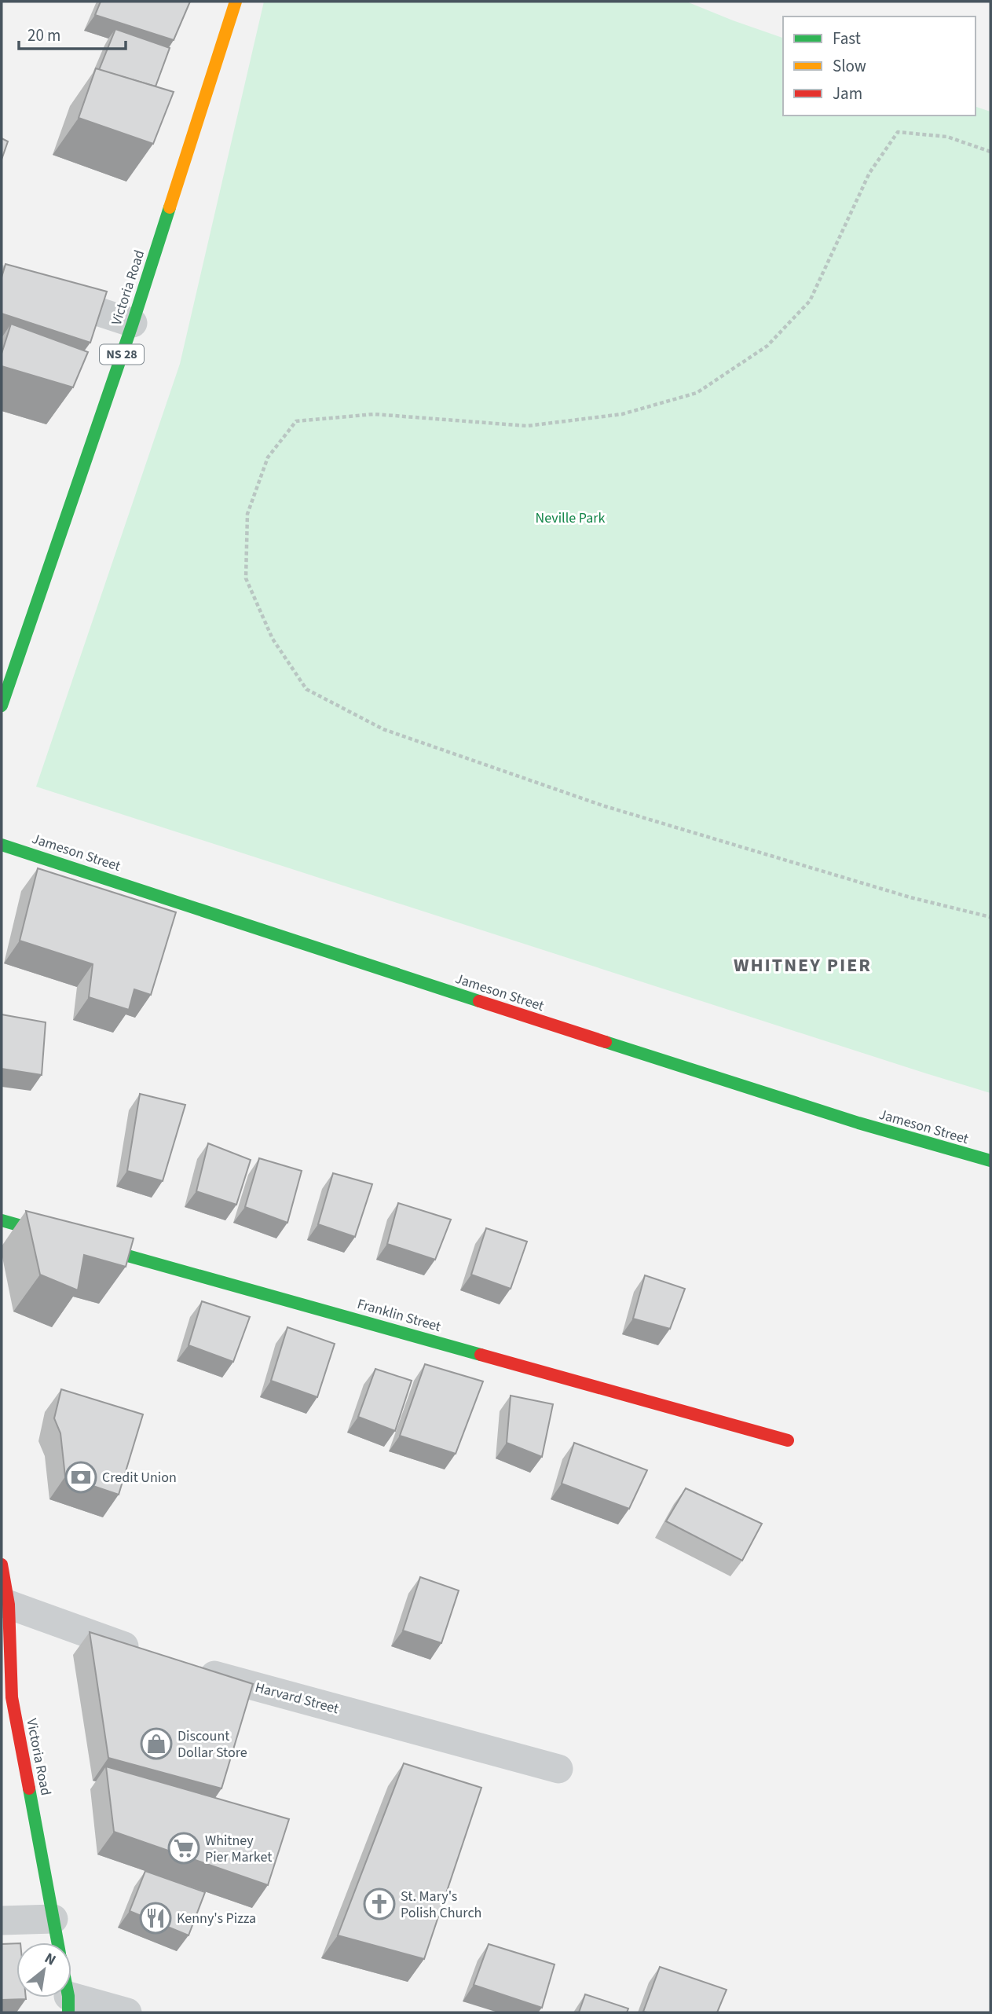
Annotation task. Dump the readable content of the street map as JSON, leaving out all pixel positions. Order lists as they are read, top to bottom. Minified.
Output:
{"streets":{"street":["Victoria Road","NS 28","Jameson Street","Franklin Street","Harvard Street"]},"districts":["WHITNEY PIER"],"parks":["Neville Park"],"places":{"bank":["Credit Union"],"shop":["Discount Dollar Store"],"supermarket":["Whitney Pier Market"],"church":["St. Mary's Polish Church"],"restaurant":["Kenny's Pizza"]},"legend":["Fast","Slow","Jam"],"scale_bar":"20 m","north":"top right"}
